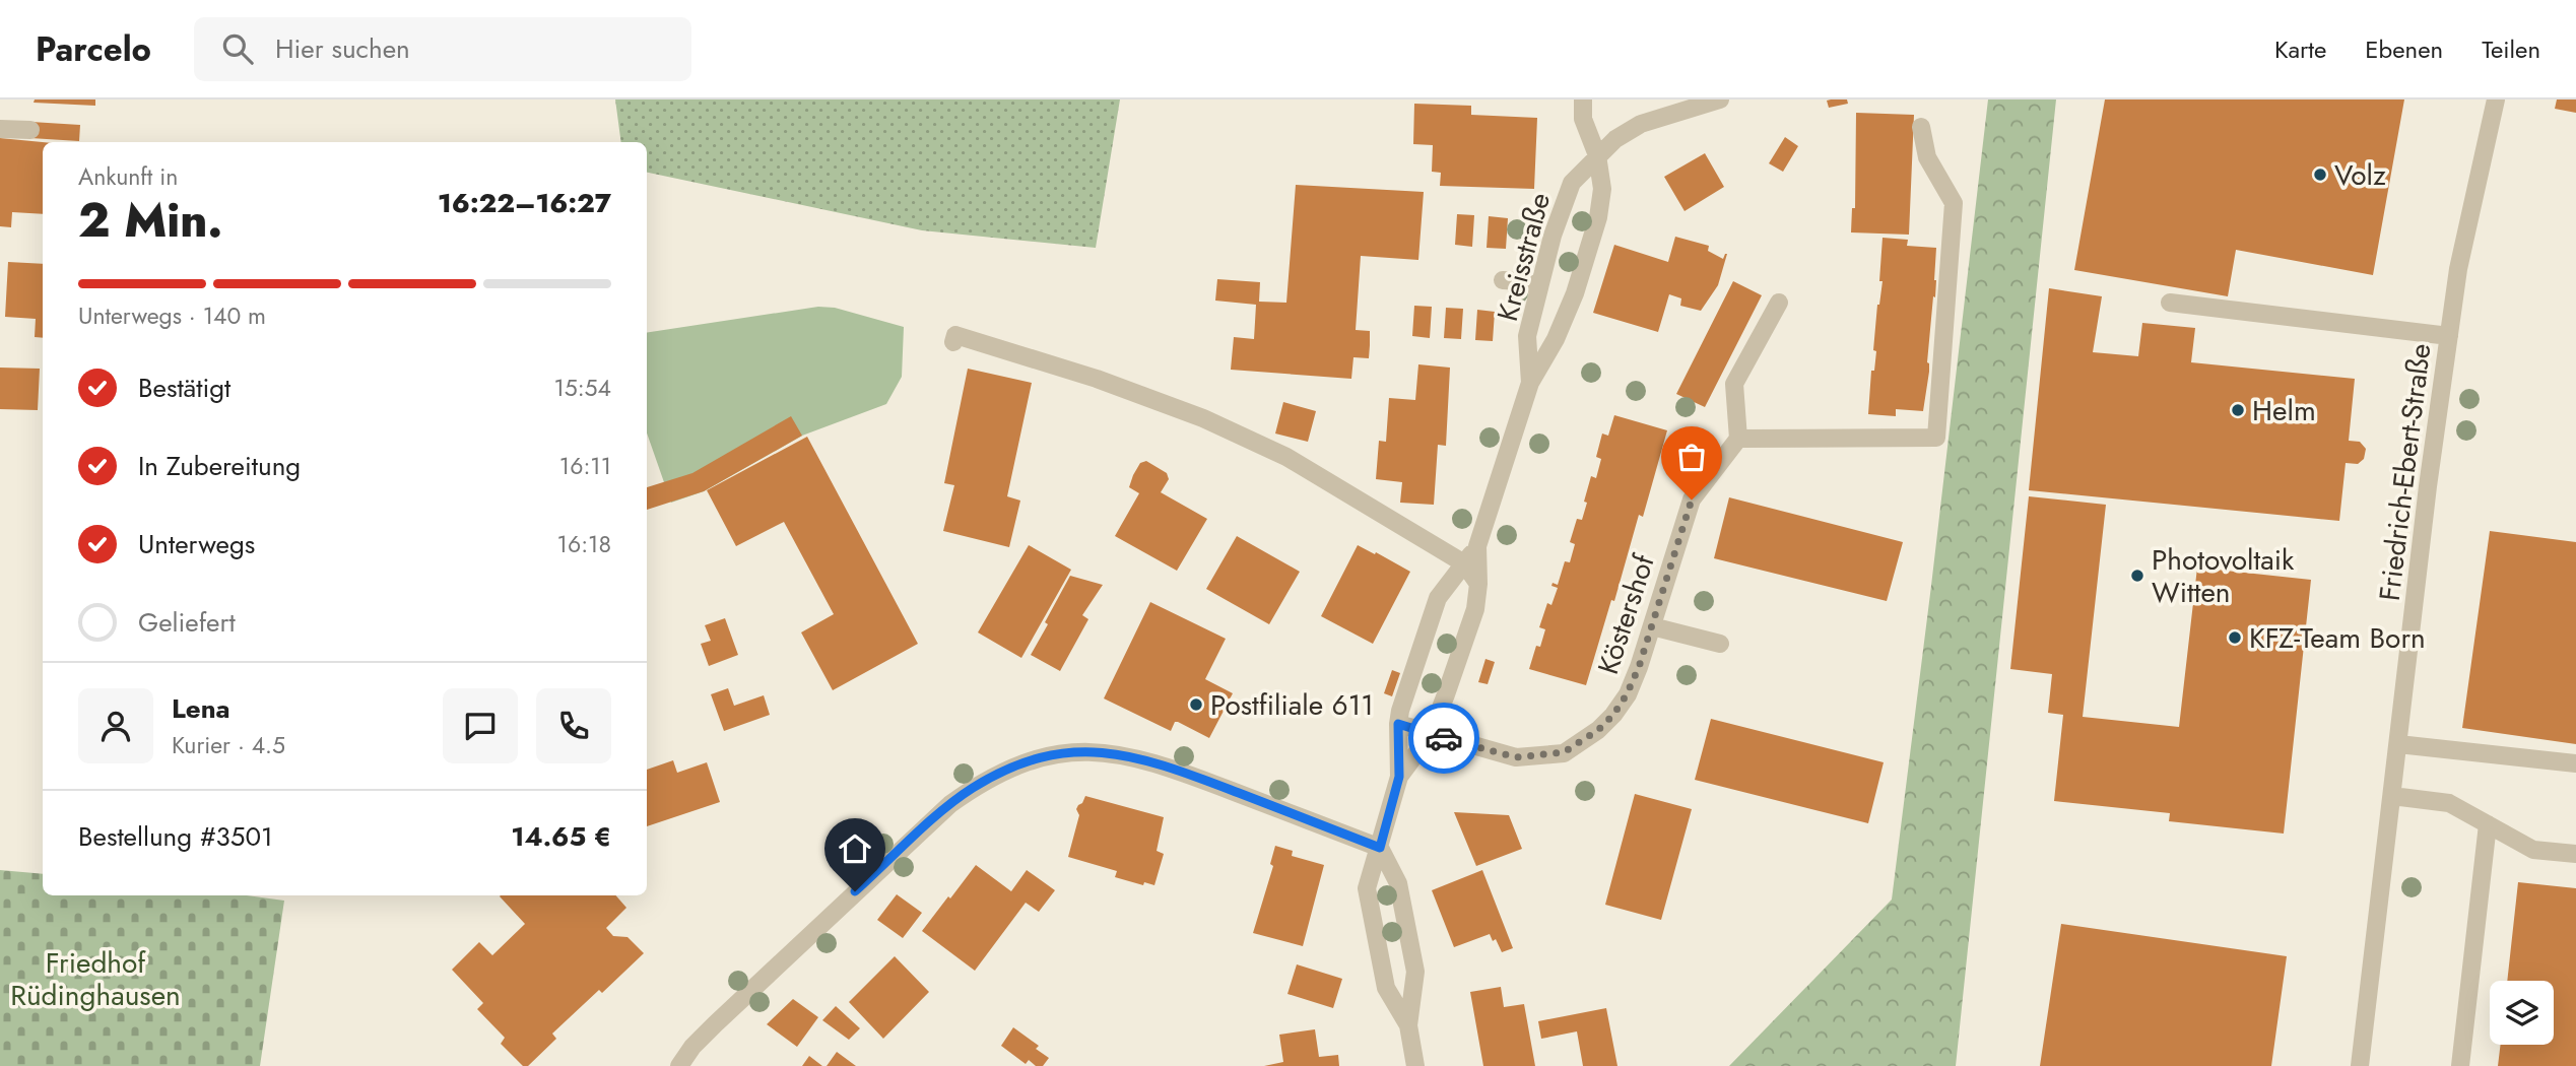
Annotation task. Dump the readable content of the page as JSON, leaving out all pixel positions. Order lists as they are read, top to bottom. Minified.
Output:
{"streets":{"street":["Kreisstraße","Friedrich-Ebert-Straße","Köstershof"]},"crossings":[["Kreisstraße","Köstershof"]],"parks":["Friedhof Rüdinghausen"],"places":["Volz","Helm","Photovoltaik Witten","KFZ-Team Born","Postfiliale 611"],"page":{"header":"Parcelo","search":"Hier suchen","nav":["Karte","Ebenen","Teilen"],"heading":["2 Min.","Ankunft in","16:22–16:27"],"panel":["Lena","Kurier · 4.5","Bestellung #3501","14.65 €"],"bar":"Unterwegs · 140 m","list":[["Bestätigt","15:54"],["In Zubereitung","16:11"],["Unterwegs","16:18"],"Geliefert"]}}
